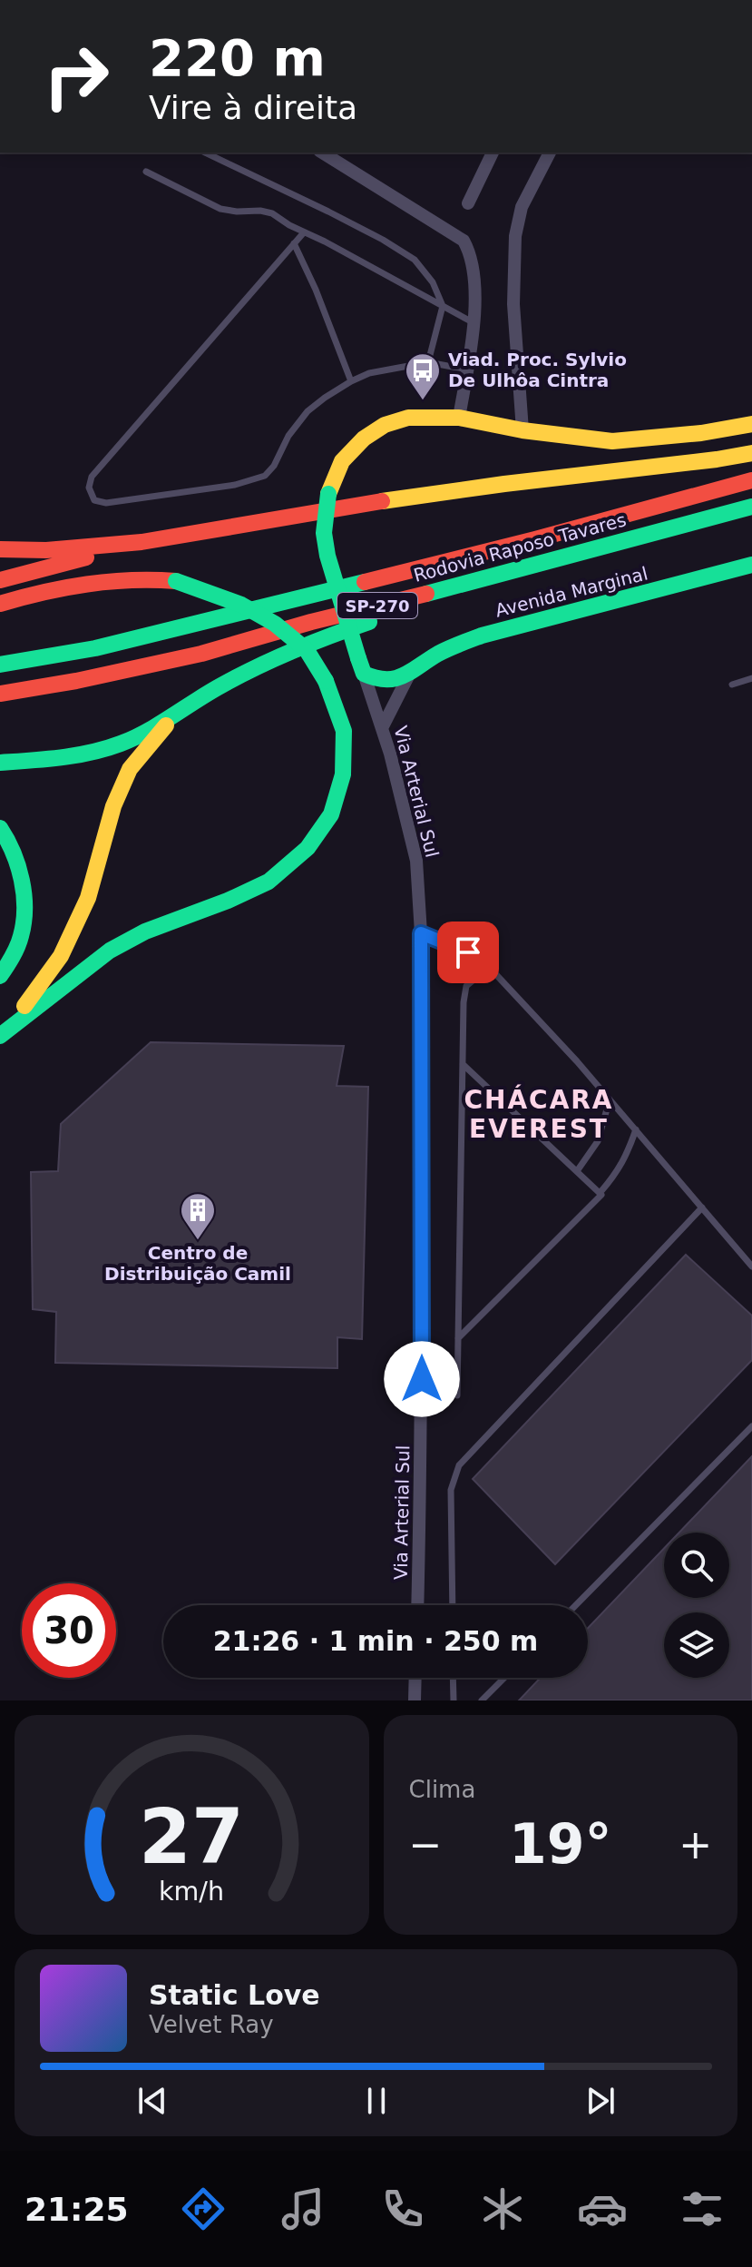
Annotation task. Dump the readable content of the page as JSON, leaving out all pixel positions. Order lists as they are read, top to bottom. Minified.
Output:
{"streets":{"main road":["Rodovia Raposo Tavares","Avenida Marginal","SP-270"],"street":["Via Arterial Sul"]},"crossings":[["Avenida Marginal","Via Arterial Sul"]],"districts":["CHÁCARA EVEREST"],"places":{"bus stop":["Viad. Proc. Sylvio De Ulhôa Cintra"],"building":["Centro de Distribuição Camil"]},"page":{"turn":["220 m","Vire à direita"],"limit":"30","trip":"21:26 · 1 min · 250 m","tile":"Clima","heat":["−","19°","+"],"song":["Static Love","Velvet Ray"],"tabs":"21:25","gauge":["27","km/h"]}}
